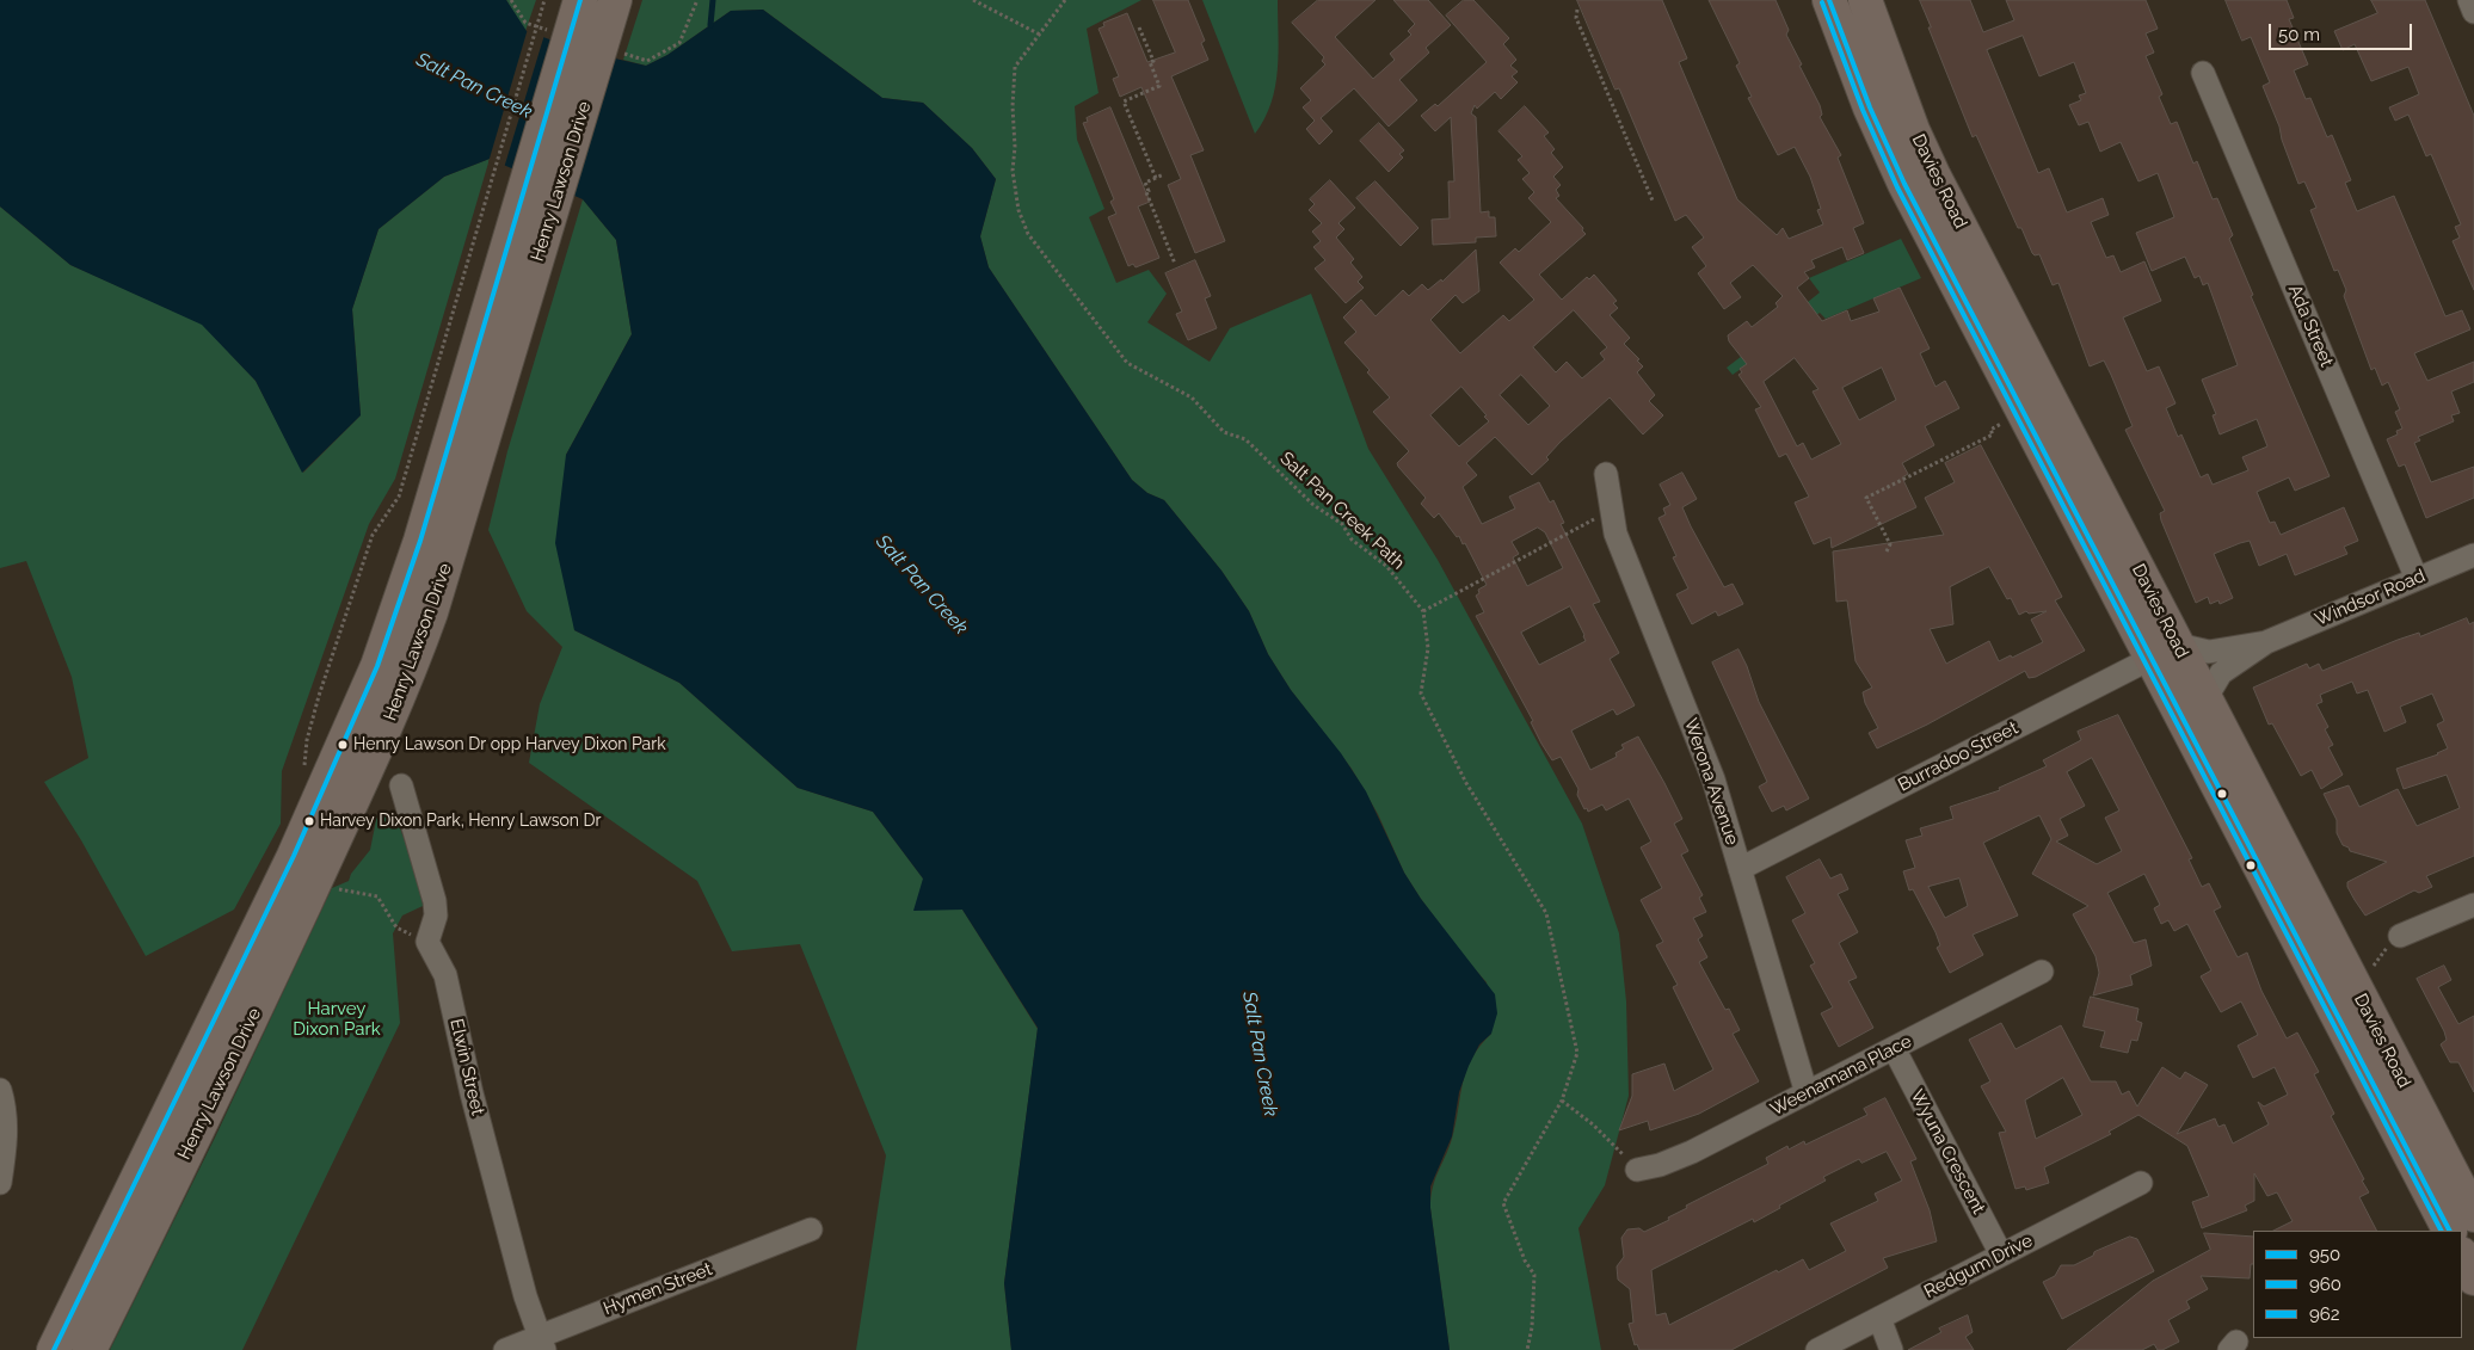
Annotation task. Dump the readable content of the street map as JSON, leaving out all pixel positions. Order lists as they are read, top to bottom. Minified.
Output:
{"streets":{"highway":["Davies Road"],"main road":["Henry Lawson Drive"],"street":["Ada Street","Windsor Road","Burradoo Street","Werona Avenue","Elwin Street","Weenamana Place","Wyuna Crescent","Redgum Drive","Hymen Street"],"path":["Salt Pan Creek Path"]},"crossings":[["Davies Road","Windsor Road"],["Davies Road","Burradoo Street"],["Ada Street","Windsor Road"],["Windsor Road","Burradoo Street"],["Burradoo Street","Werona Avenue"],["Werona Avenue","Weenamana Place"],["Elwin Street","Hymen Street"],["Weenamana Place","Wyuna Crescent"],["Wyuna Crescent","Redgum Drive"]],"water":["Salt Pan Creek"],"parks":["Harvey Dixon Park"],"places":["Henry Lawson Dr opp Harvey Dixon Park","Harvey Dixon Park, Henry Lawson Dr"],"lines":["transit line 950","transit line 960","transit line 962"],"legend":["950","960","962"],"scale_bar":"50 m"}
